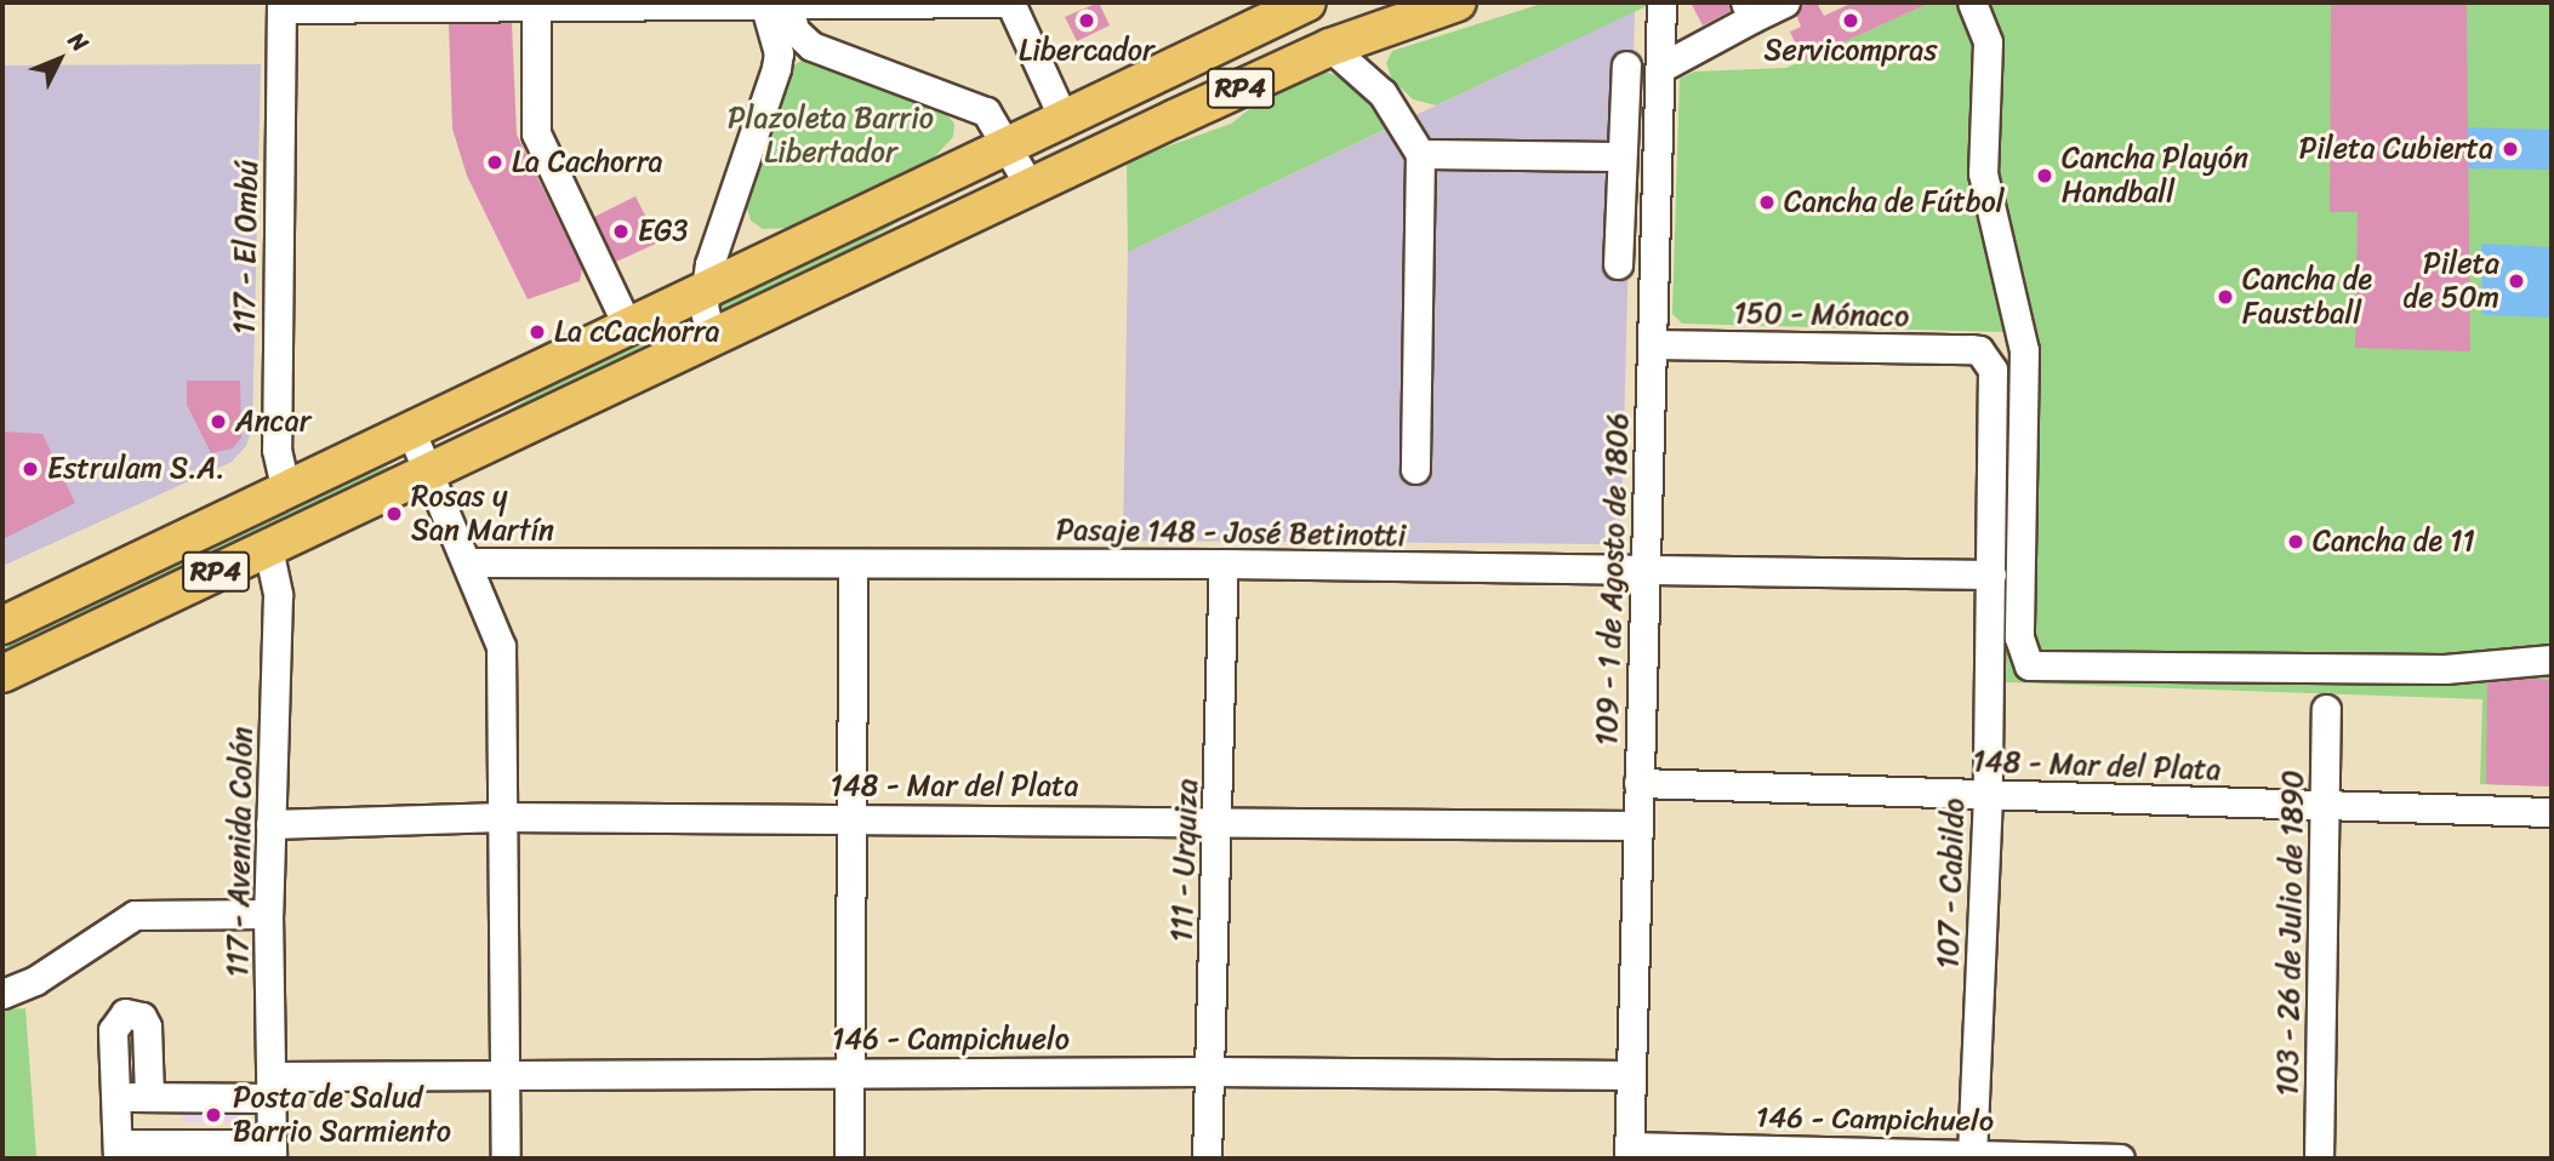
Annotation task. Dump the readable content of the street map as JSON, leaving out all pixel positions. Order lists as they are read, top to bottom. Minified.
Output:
{"streets":{"main road":["RP4"],"street":["117 - El Ombú","150 - Mónaco","Pasaje 148 - José Betinotti","109 - 1 de Agosto de 1806","148 - Mar del Plata","117 - Avenida Colón","111 - Urquiza","107 - Cabildo","103 - 26 de Julio de 1890","146 - Campichuelo"]},"crossings":[["RP4","117 - El Ombú"],["RP4","117 - Avenida Colón"],["150 - Mónaco","109 - 1 de Agosto de 1806"],["150 - Mónaco","107 - Cabildo"],["Pasaje 148 - José Betinotti","109 - 1 de Agosto de 1806"],["Pasaje 148 - José Betinotti","111 - Urquiza"],["Pasaje 148 - José Betinotti","107 - Cabildo"],["109 - 1 de Agosto de 1806","148 - Mar del Plata"],["109 - 1 de Agosto de 1806","146 - Campichuelo"],["148 - Mar del Plata","117 - Avenida Colón"],["148 - Mar del Plata","111 - Urquiza"],["148 - Mar del Plata","107 - Cabildo"],["148 - Mar del Plata","103 - 26 de Julio de 1890"],["117 - Avenida Colón","146 - Campichuelo"],["111 - Urquiza","146 - Campichuelo"],["107 - Cabildo","146 - Campichuelo"]],"parks":["Plazoleta Barrio Libertador"],"places":["Libercador","Servicompras","Pileta Cubierta","La Cachorra","Cancha Playón Handball","Cancha de Fútbol","EG3","Pileta de 50m","Cancha de Faustball","La cCachorra","Ancar","Estrulam S.A.","Rosas y San Martín","Cancha de 11","Posta de Salud Barrio Sarmiento"],"north":"top right"}
